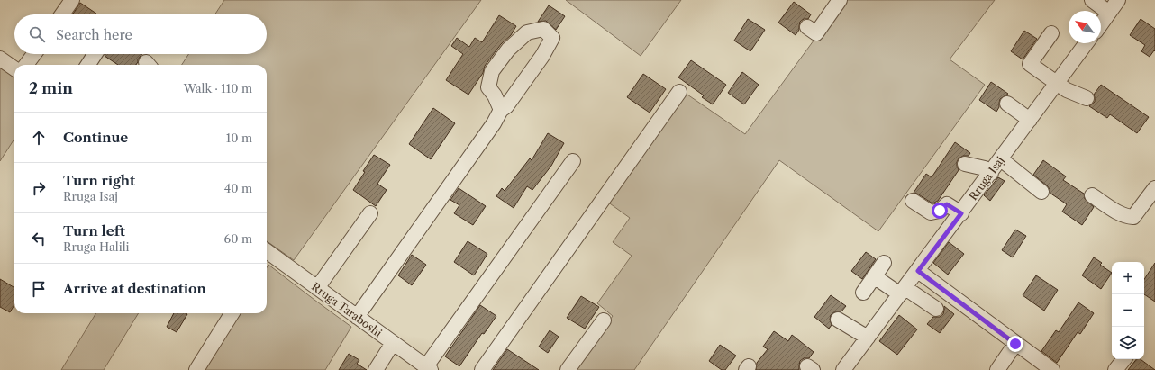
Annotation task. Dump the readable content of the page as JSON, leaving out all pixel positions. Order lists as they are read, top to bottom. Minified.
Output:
{"streets":{"street":["Rruga Isaj","Rruga Taraboshi"]},"north":"top left","page":{"search":"Search here","heading":["2 min","Walk · 110 m"],"list":[["Continue","10 m"],["Turn right","Rruga Isaj","40 m"],["Turn left","Rruga Halili","60 m"],"Arrive at destination"],"map_buttons":["+","−"]}}
